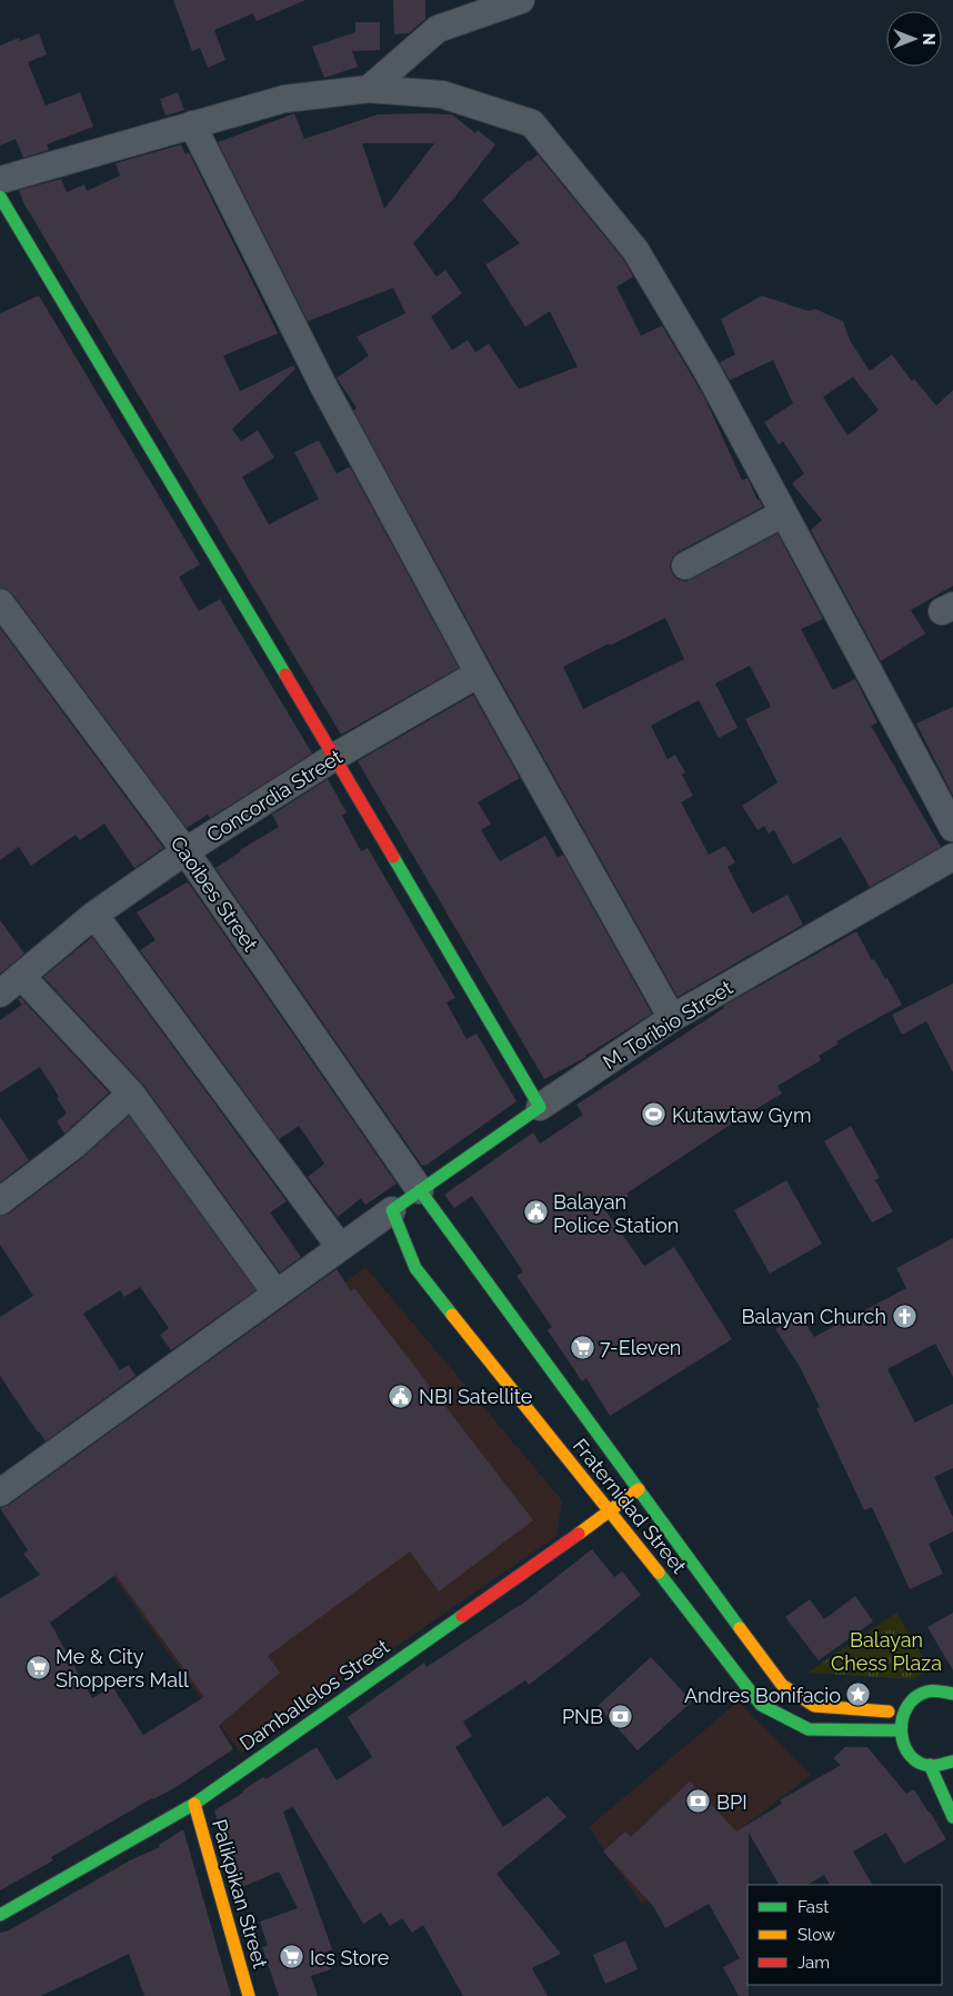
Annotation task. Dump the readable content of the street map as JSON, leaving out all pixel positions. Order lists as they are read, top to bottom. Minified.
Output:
{"streets":{"street":["Concordia Street","Caoibes Street","M. Toribio Street","Fraternidad Street","Damballelos Street","Palikpikan Street"]},"crossings":[["Concordia Street","Caoibes Street"],["Caoibes Street","M. Toribio Street"],["Caoibes Street","Fraternidad Street"],["M. Toribio Street","Fraternidad Street"],["Fraternidad Street","Damballelos Street"],["Damballelos Street","Palikpikan Street"]],"parks":["Balayan Chess Plaza"],"places":{"sports":["Kutawtaw Gym"],"public building":["Balayan Police Station","NBI Satellite"],"church":["Balayan Church"],"supermarket":["7-Eleven","Me & City Shoppers Mall","Ics Store"],"place":["Andres Bonifacio"],"bank":["PNB","BPI"]},"legend":["Fast","Slow","Jam"],"north":"right"}
